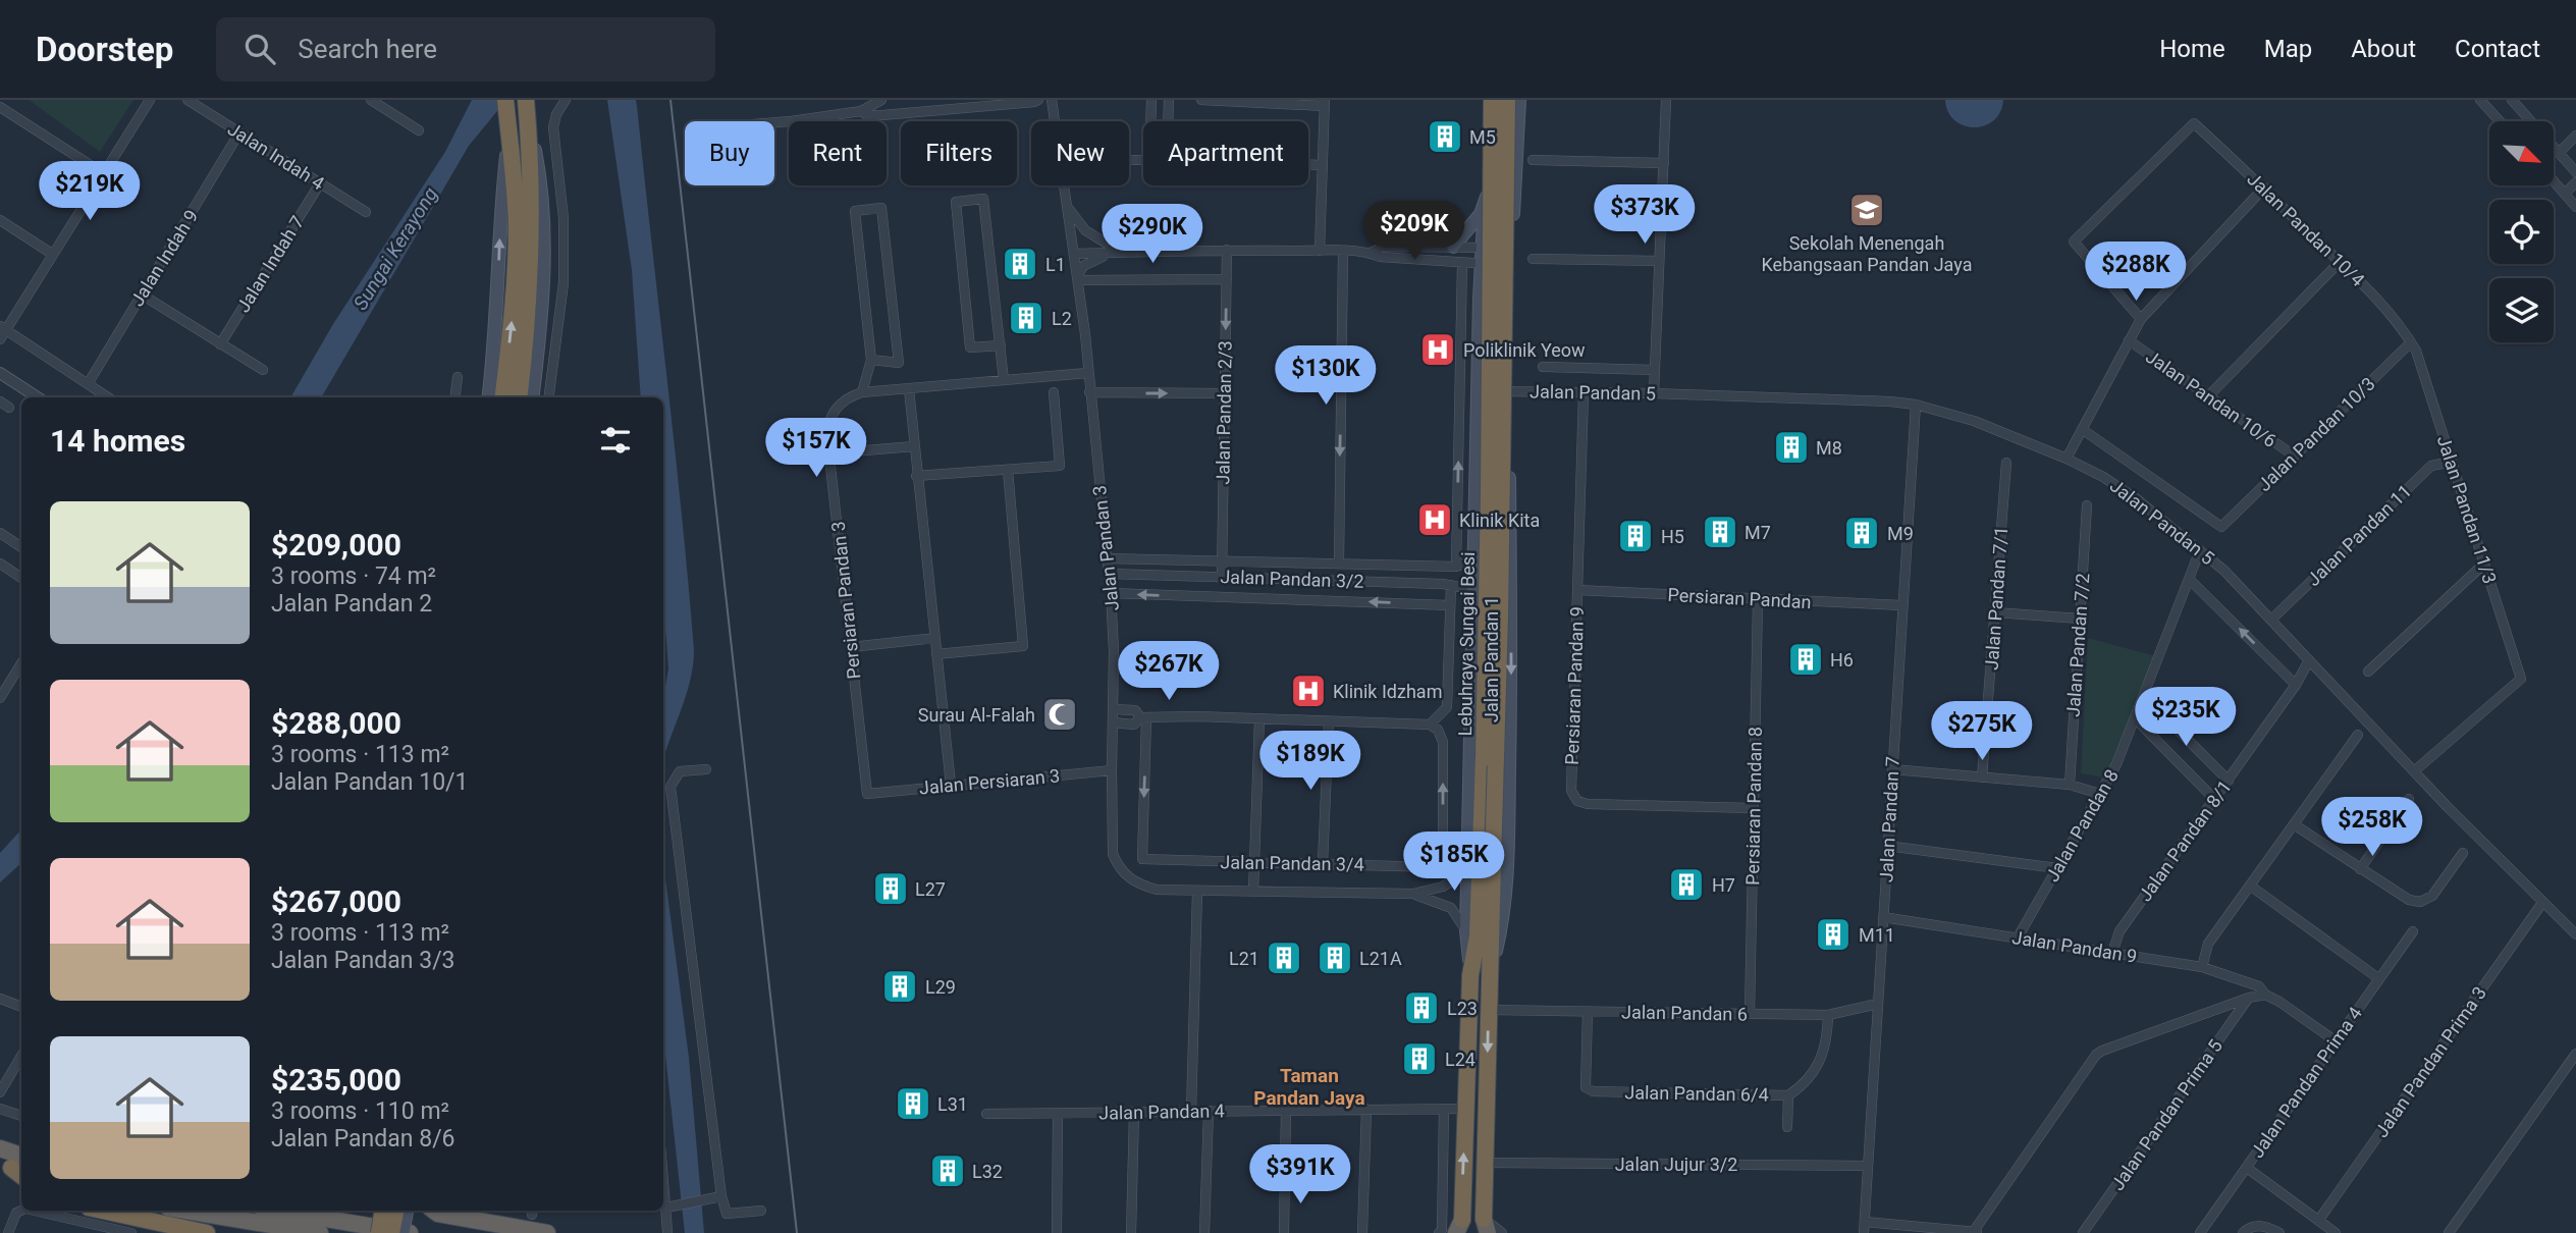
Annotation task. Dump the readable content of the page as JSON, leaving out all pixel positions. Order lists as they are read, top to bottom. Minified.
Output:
{"streets":{"highway":["Lebuhraya Sungai Besi","Jalan Pandan 1"],"street":["Jalan Indah 4","Jalan Pandan 10/4","Jalan Indah 9","Jalan Indah 7","Jalan Pandan 5","Jalan Pandan 10/6","Jalan Pandan 2/3","Jalan Pandan 10/3","Jalan Pandan 11/3","Jalan Pandan 11","Jalan Pandan 3","Jalan Pandan 3/2","Persiaran Pandan","Jalan Pandan 7/1","Persiaran Pandan 3","Jalan Pandan 7/2","Persiaran Pandan 9","Jalan Persiaran 3","Persiaran Pandan 8","Jalan Pandan 7","Jalan Pandan 8","Jalan Pandan 8/1","Jalan Pandan 3/4","Jalan Pandan 9","Jalan Pandan 6","Jalan Pandan Prima 3","Jalan Pandan Prima 4","Jalan Pandan 6/4","Jalan Pandan 4","Jalan Pandan Prima 5","Jalan Jujur 3/2"]},"crossings":[["Jalan Indah 4","Jalan Indah 9"],["Jalan Indah 4","Jalan Indah 7"],["Jalan Pandan 10/4","Jalan Pandan 10/3"],["Jalan Pandan 10/4","Jalan Pandan 11/3"],["Jalan Pandan 5","Jalan Pandan 11/3"],["Jalan Pandan 5","Jalan Pandan 11"],["Jalan Pandan 5","Jalan Pandan 1"],["Jalan Pandan 5","Persiaran Pandan 9"],["Jalan Pandan 5","Jalan Pandan 7"],["Jalan Pandan 5","Jalan Pandan 8"],["Jalan Pandan 5","Jalan Pandan 8/1"],["Jalan Pandan 5","Jalan Pandan Prima 3"],["Jalan Pandan 10/6","Jalan Pandan 10/3"],["Jalan Pandan 2/3","Jalan Pandan 3/2"],["Jalan Pandan 10/3","Jalan Pandan 11/3"],["Jalan Pandan 11/3","Jalan Pandan 11"],["Jalan Pandan 3","Jalan Pandan 3/2"],["Jalan Pandan 3","Jalan Pandan 1"],["Jalan Pandan 3","Jalan Persiaran 3"],["Jalan Pandan 3/2","Jalan Pandan 1"],["Persiaran Pandan","Persiaran Pandan 9"],["Persiaran Pandan","Persiaran Pandan 8"],["Persiaran Pandan","Jalan Pandan 7"],["Persiaran Pandan 3","Jalan Persiaran 3"],["Lebuhraya Sungai Besi","Jalan Pandan 1"],["Jalan Pandan 1","Jalan Pandan 6"],["Jalan Pandan 1","Jalan Pandan 4"],["Jalan Pandan 1","Jalan Jujur 3/2"],["Persiaran Pandan 9","Persiaran Pandan 8"],["Persiaran Pandan 8","Jalan Pandan 6"],["Jalan Pandan 7","Jalan Pandan 9"],["Jalan Pandan 7","Jalan Pandan 6"],["Jalan Pandan 7","Jalan Jujur 3/2"],["Jalan Pandan 8","Jalan Pandan 9"],["Jalan Pandan 8/1","Jalan Pandan 9"],["Jalan Pandan 9","Jalan Pandan Prima 4"],["Jalan Pandan 6","Jalan Pandan 6/4"]],"districts":["Taman Pandan Jaya"],"water":["Sungai Kerayong"],"places":{"building":["M5","L1","L2","M8","M7","M9","H5","H6","H7","L27","M11","L21","L21A","L29","L23","L24","L31","L32"],"school or university":["Sekolah Menengah Kebangsaan Pandan Jaya"],"hospital":["Poliklinik Yeow","Klinik Kita","Klinik Idzham"],"mosque":["Surau Al-Falah"]},"north":"bottom right","page":{"header":"Doorstep","search":"Search here","nav":["Home","Map","About","Contact"],"chip":["Buy","Rent","Filters","New","Apartment"],"price":["$219K","$373K","$209K","$290K","$288K","$130K","$157K","$267K","$235K","$275K","$189K","$258K","$185K","$391K"],"heading":"14 homes","list":[{"name":"$209,000","note":"3 rooms · 74 m² · Jalan Pandan 2"},{"name":"$288,000","note":"3 rooms · 113 m² · Jalan Pandan 10/1"},{"name":"$267,000","note":"3 rooms · 113 m² · Jalan Pandan 3/3"},{"name":"$235,000","note":"3 rooms · 110 m² · Jalan Pandan 8/6"}]}}
